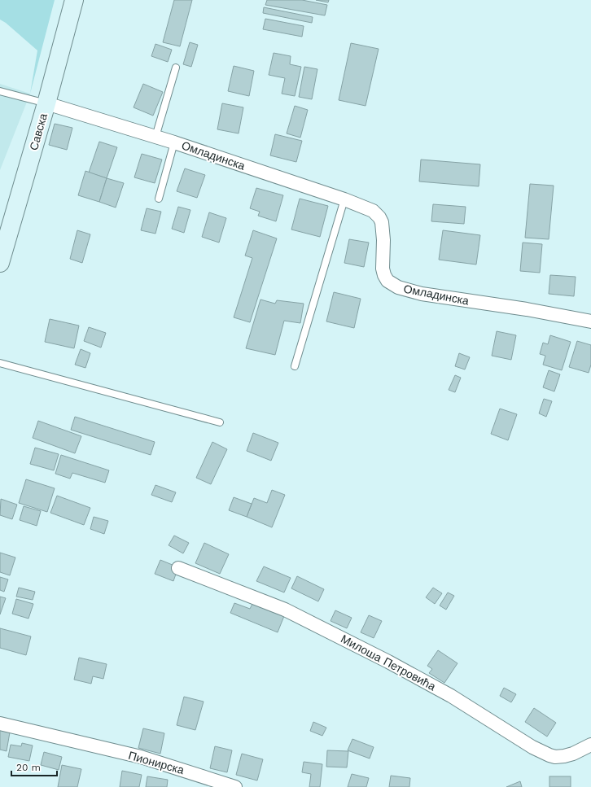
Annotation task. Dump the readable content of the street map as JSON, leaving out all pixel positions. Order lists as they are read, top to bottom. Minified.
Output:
{"streets":{"street":["Савска","Омладинска","Милоша Петровића","Пионирска"]},"crossings":[["Савска","Омладинска"]],"scale_bar":"20 m"}
